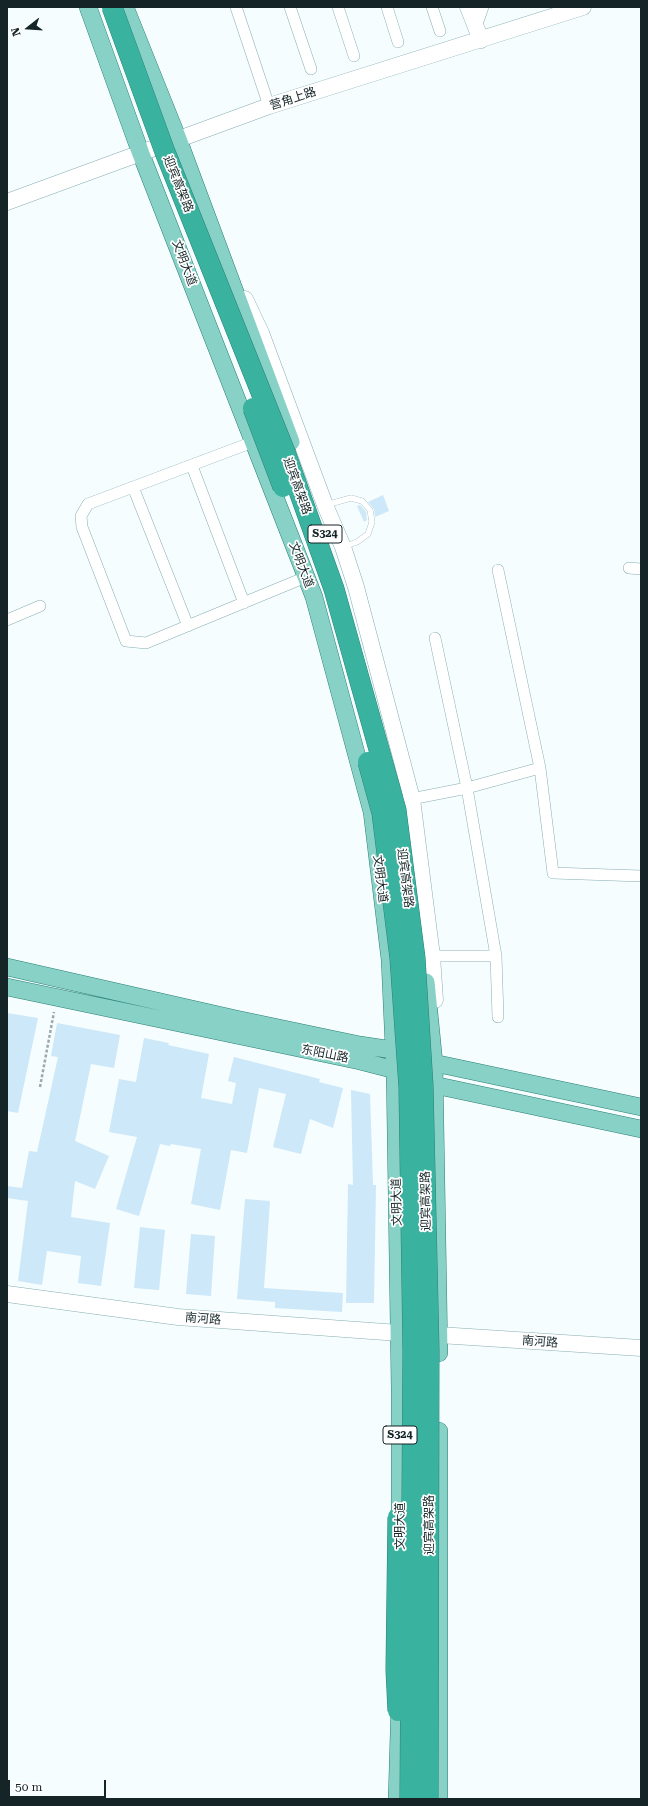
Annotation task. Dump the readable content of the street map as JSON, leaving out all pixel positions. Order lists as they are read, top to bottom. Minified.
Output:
{"streets":{"highway":["迎宾高架路"],"main road":["文明大道","S324","东阳山路"],"street":["营角上路","南河路"]},"crossings":[["营角上路","文明大道"],["营角上路","S324"],["文明大道","东阳山路"],["文明大道","南河路"],["S324","东阳山路"],["S324","南河路"]],"scale_bar":"50 m","north":"left"}
